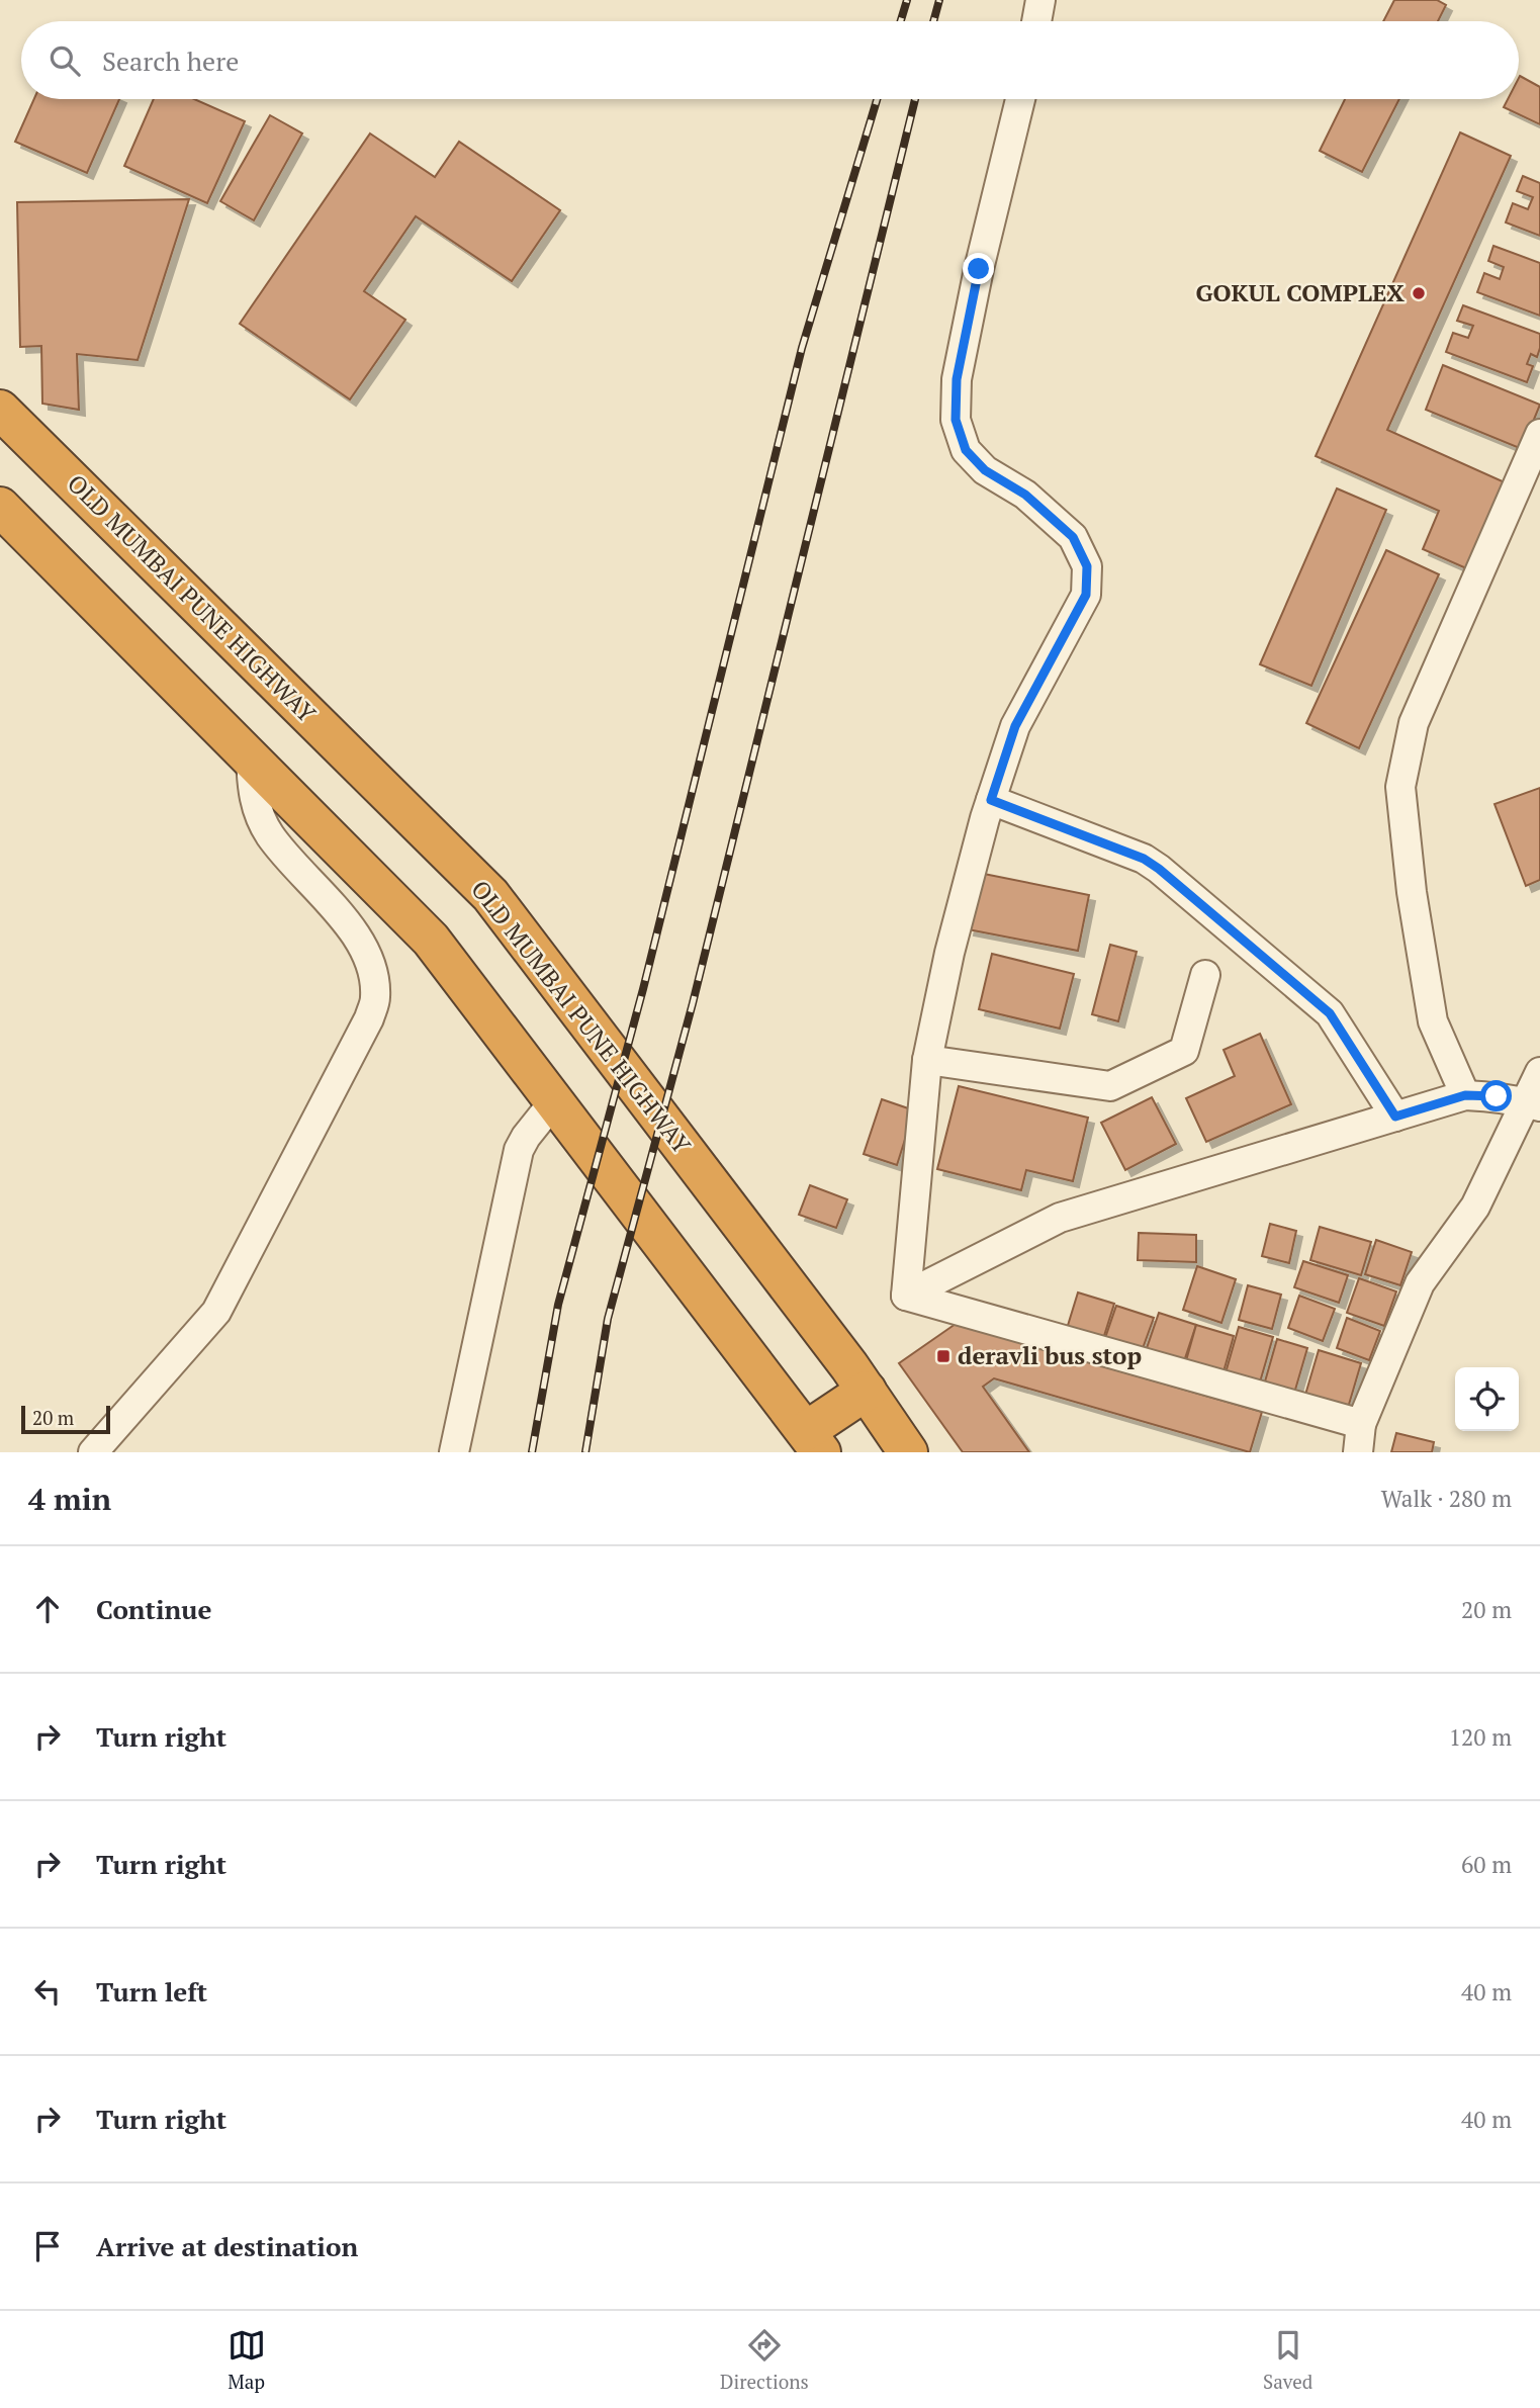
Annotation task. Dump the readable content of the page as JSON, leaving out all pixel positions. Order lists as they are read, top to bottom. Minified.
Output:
{"streets":{"highway":["OLD MUMBAI PUNE HIGHWAY"]},"places":{"other":["GOKUL COMPLEX"],"transit":["deravli bus stop"]},"scale_bar":"20 m","page":{"search":"Search here","scale":"20 m","heading":["4 min","Walk · 280 m"],"list":[["Continue","20 m"],["Turn right","120 m"],["Turn right","60 m"],["Turn left","40 m"],["Turn right","40 m"],"Arrive at destination"],"nav":["Map","Directions","Saved"]}}
